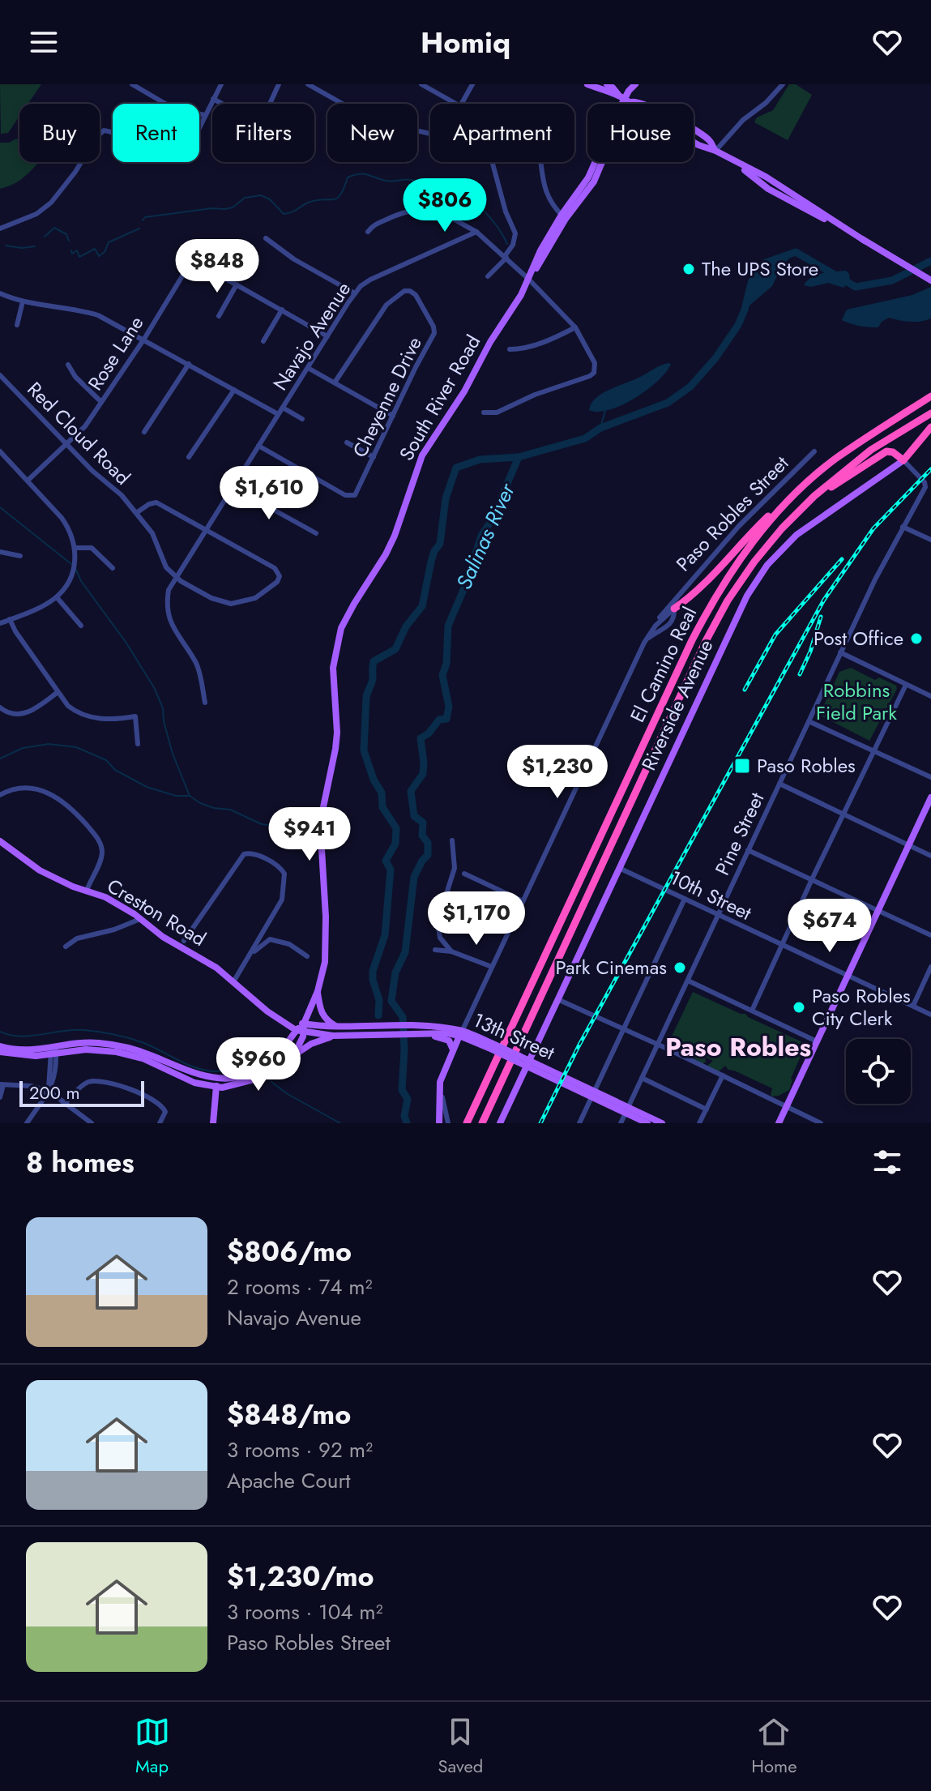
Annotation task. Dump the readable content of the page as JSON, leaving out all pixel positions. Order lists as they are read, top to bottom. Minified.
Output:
{"streets":{"highway":["El Camino Real"],"main road":["South River Road","Paso Robles Street","Riverside Avenue","Creston Road","13th Street"],"street":["Navajo Avenue","Rose Lane","Cheyenne Drive","Red Cloud Road","Pine Street","10th Street"]},"crossings":[["Navajo Avenue","Rose Lane"],["Navajo Avenue","Cheyenne Drive"],["Navajo Avenue","Red Cloud Road"],["Rose Lane","Red Cloud Road"],["South River Road","13th Street"],["Paso Robles Street","13th Street"],["Riverside Avenue","Pine Street"],["Riverside Avenue","10th Street"],["Riverside Avenue","13th Street"],["Pine Street","10th Street"],["Pine Street","13th Street"],["Creston Road","13th Street"]],"districts":["Paso Robles"],"water":["Salinas River"],"parks":["Robbins Field Park"],"places":{"other":["The UPS Store","Post Office","Park Cinemas","Paso Robles City Clerk"],"transit":["Paso Robles"]},"scale_bar":"200 m","page":{"header":"Homiq","chip":["Buy","Rent","Filters","New","Apartment","House"],"price":["$806","$848","$1,610","$1,230","$941","$1,170","$674","$960"],"scale":"200 m","heading":"8 homes","list":[{"name":"$806/mo","note":"2 rooms · 74 m² · Navajo Avenue"},{"name":"$848/mo","note":"3 rooms · 92 m² · Apache Court"},{"name":"$1,230/mo","note":"3 rooms · 104 m² · Paso Robles Street"}],"tabs":["Map","Saved","Home"]}}
